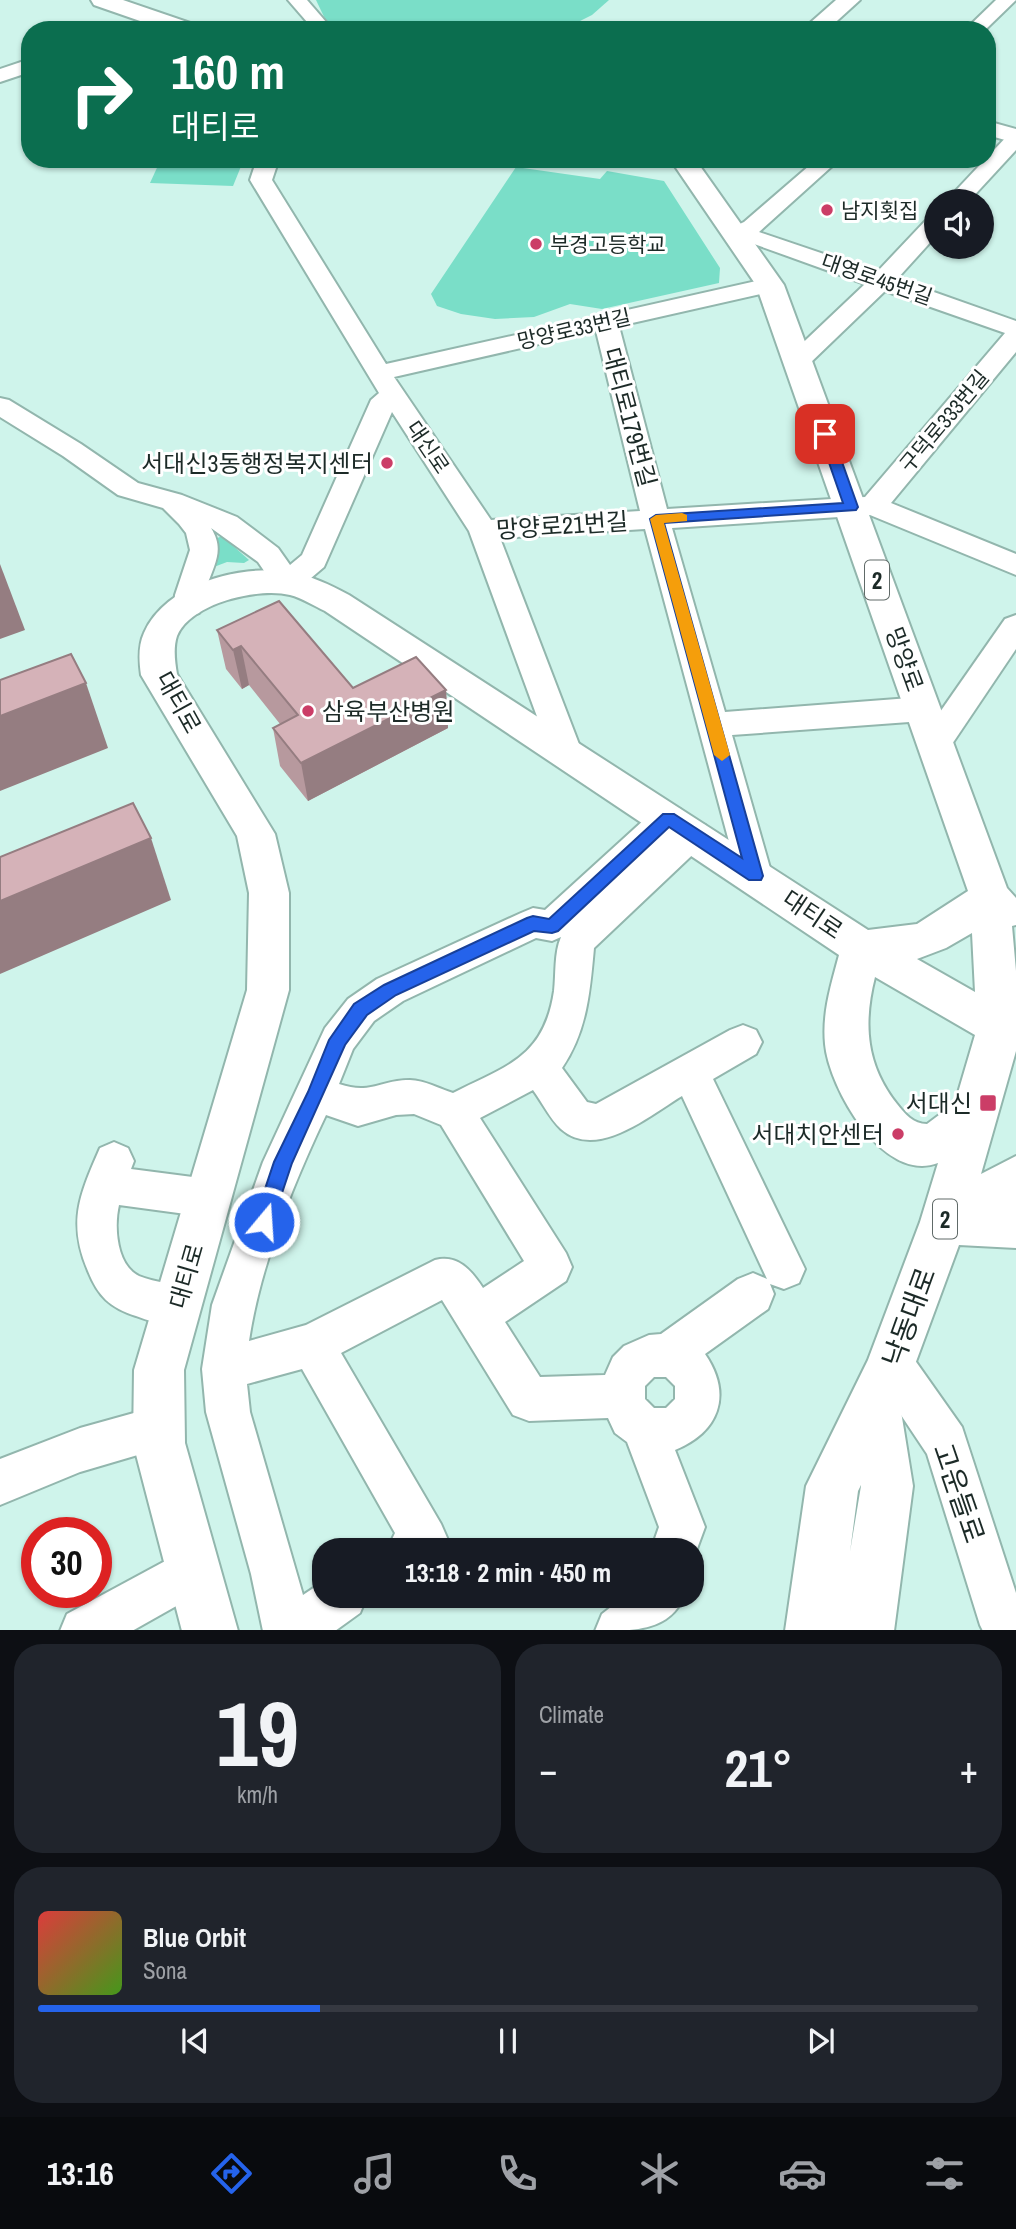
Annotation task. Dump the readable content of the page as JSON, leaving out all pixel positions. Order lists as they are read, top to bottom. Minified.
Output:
{"streets":{"main road":["2","망양로","대티로","낙동대로"],"street":["대영로45번길","망양로33번길","대티로179번길","구덕로333번길","대신로","망양로21번길","고운들로"]},"crossings":[["대영로45번길","망양로"],["망양로33번길","대티로179번길"],["망양로33번길","대신로"],["망양로33번길","망양로"],["대티로179번길","망양로21번길"],["대티로179번길","대티로"],["구덕로333번길","망양로21번길"],["구덕로333번길","망양로"],["대신로","망양로21번길"],["대신로","대티로"],["망양로21번길","망양로"],["망양로","대티로"],["망양로","낙동대로"],["대티로","낙동대로"],["낙동대로","고운들로"]],"places":{"other":["남지횟집","부경고등학교","서대신3동행정복지센터","삼육부산병원","서대치안센터"],"transit":["서대신"]},"page":{"turn":["160 m","대티로"],"limit":"30","trip":"13:18 · 2 min · 450 m","tile":[["19","km/h"],"Climate"],"heat":["−","21°","+"],"song":["Blue Orbit","Sona"],"tabs":"13:16"}}
